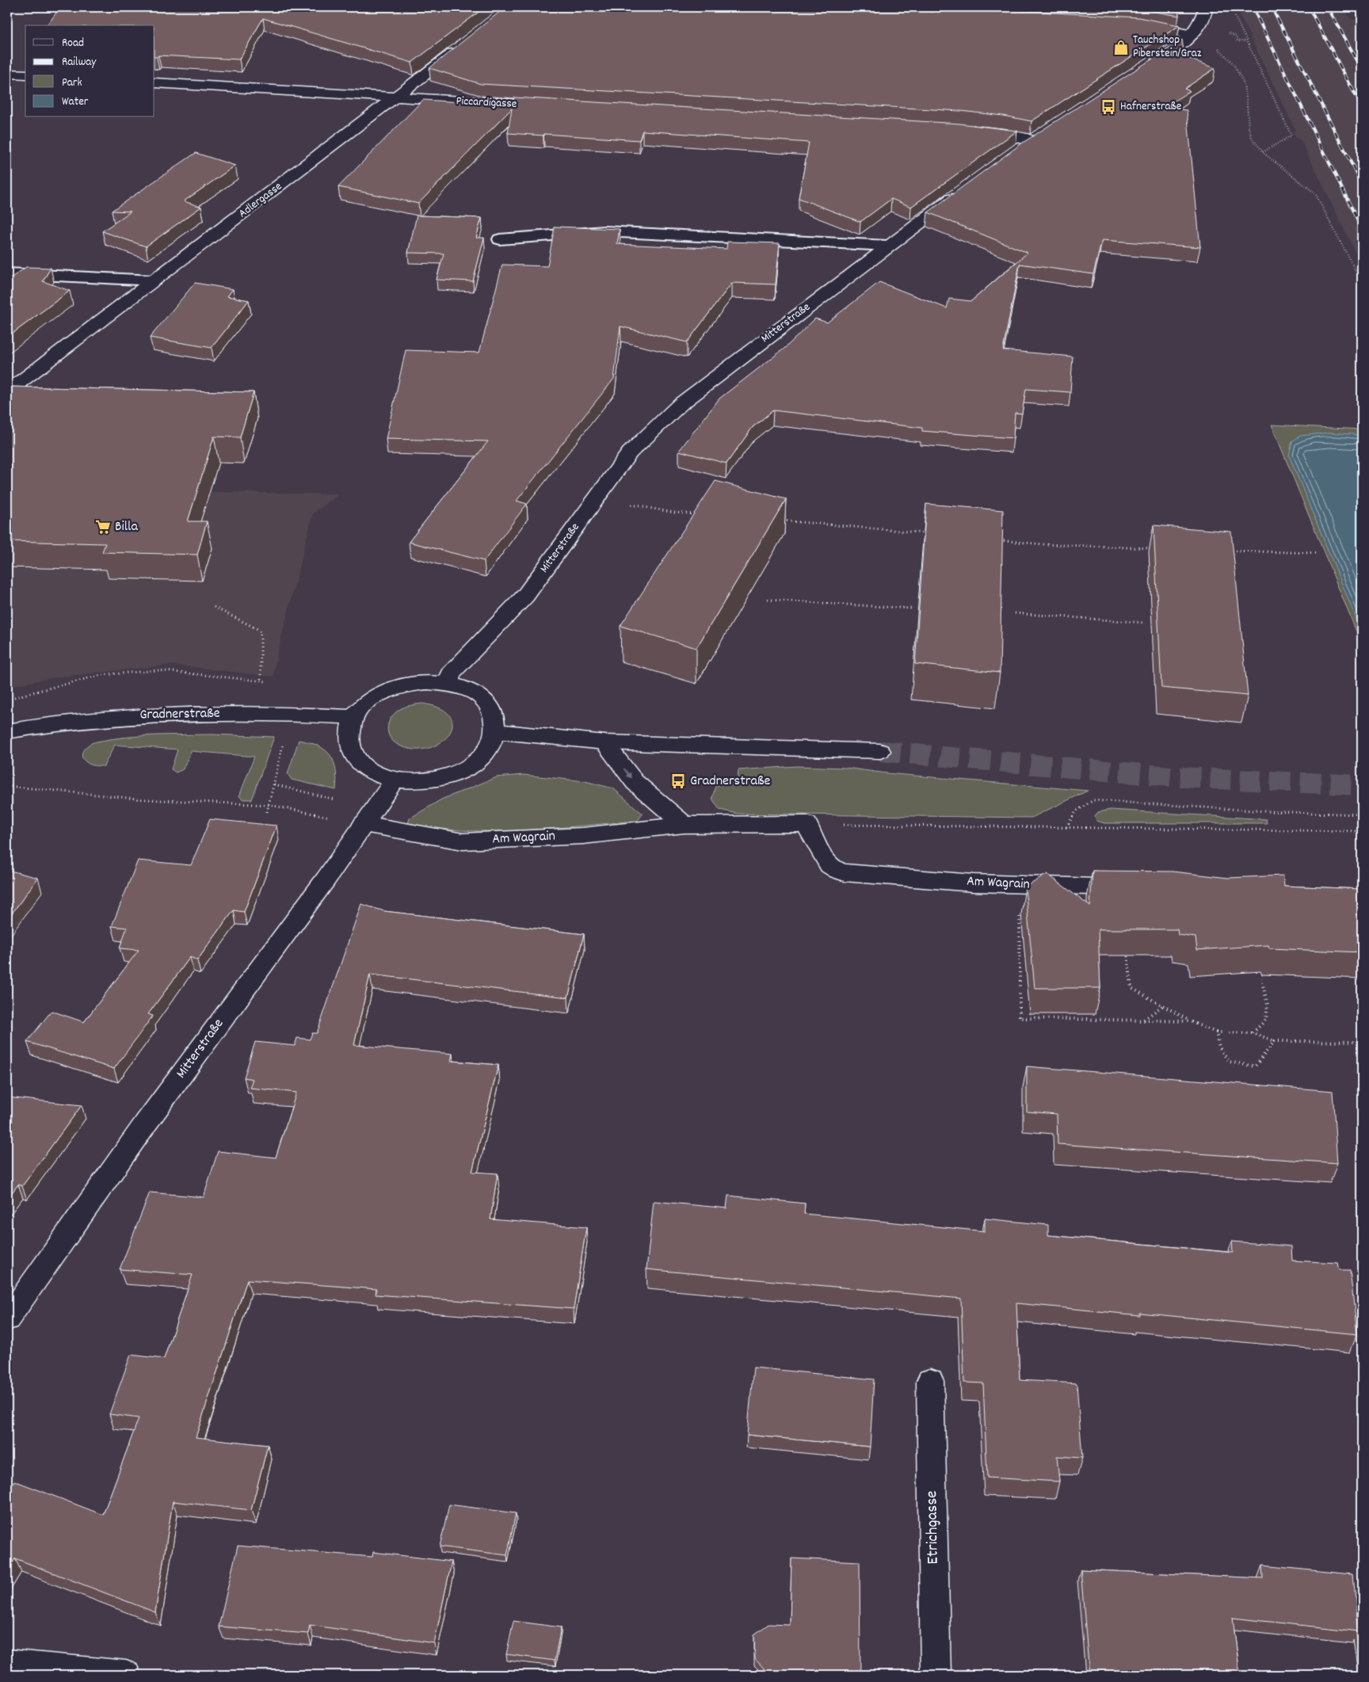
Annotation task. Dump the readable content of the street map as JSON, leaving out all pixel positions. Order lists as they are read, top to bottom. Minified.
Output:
{"streets":{"street":["Piccardigasse","Adlergasse","Mitterstraße","Gradnerstraße","Am Wagrain","Etrichgasse"]},"crossings":[["Piccardigasse","Adlergasse"],["Mitterstraße","Gradnerstraße"],["Mitterstraße","Am Wagrain"]],"places":{"shop":["Tauchshop Piberstein/Graz"],"bus stop":["Hafnerstraße","Gradnerstraße"],"supermarket":["Billa"]},"legend":["Road","Railway","Park","Water"]}
